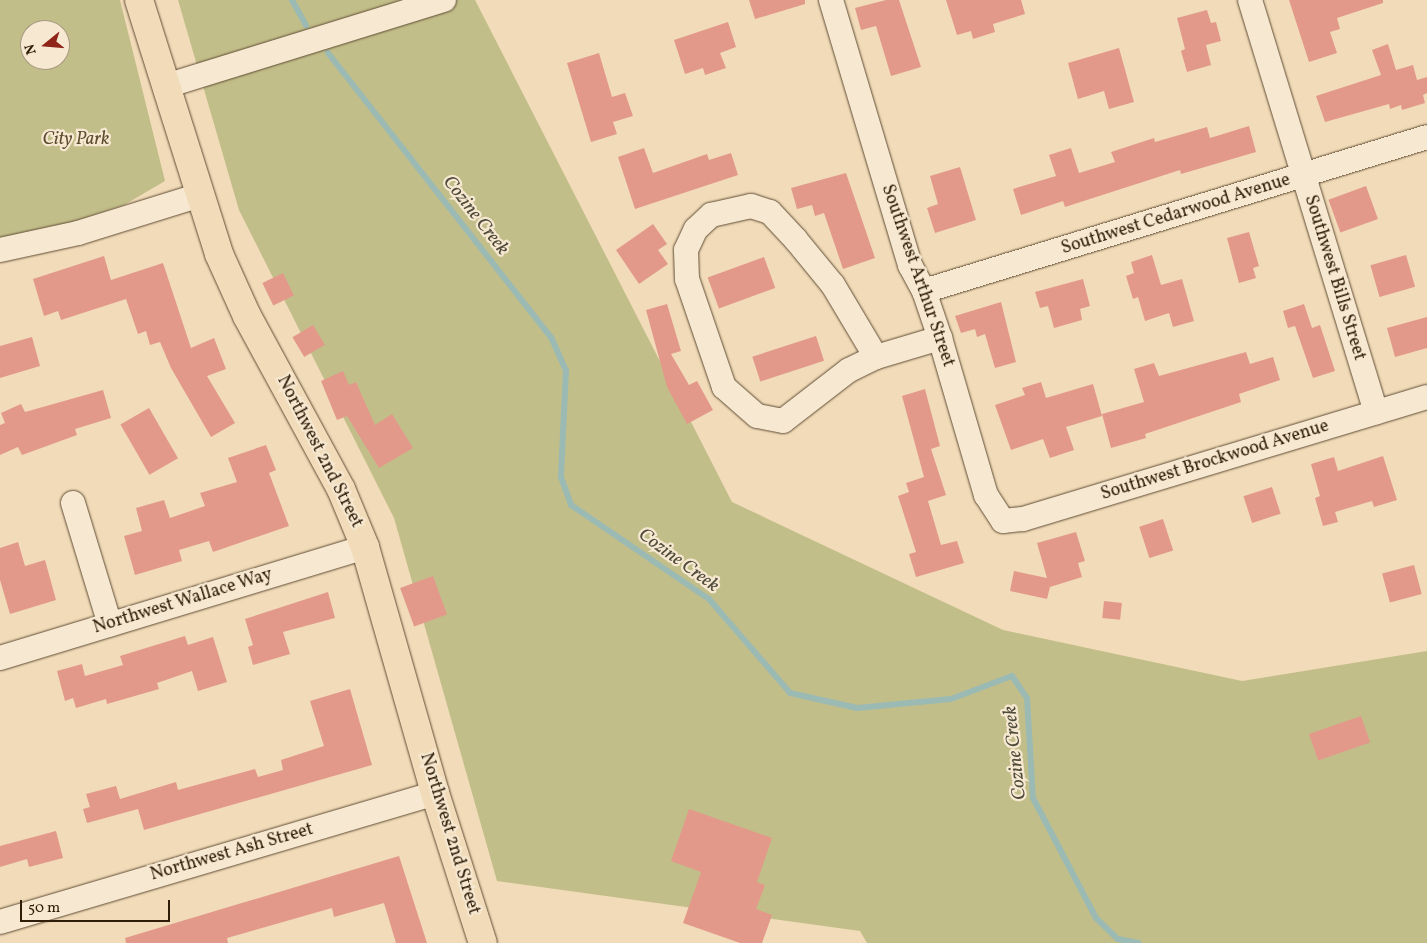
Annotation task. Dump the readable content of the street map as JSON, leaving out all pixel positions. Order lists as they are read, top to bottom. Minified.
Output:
{"streets":{"main road":["Northwest 2nd Street"],"street":["Southwest Cedarwood Avenue","Southwest Arthur Street","Southwest Bills Street","Southwest Brockwood Avenue","Northwest Wallace Way","Northwest Ash Street"]},"crossings":[["Southwest Cedarwood Avenue","Southwest Arthur Street"],["Southwest Cedarwood Avenue","Southwest Bills Street"],["Southwest Arthur Street","Southwest Brockwood Avenue"],["Southwest Bills Street","Southwest Brockwood Avenue"],["Northwest 2nd Street","Northwest Wallace Way"],["Northwest 2nd Street","Northwest Ash Street"]],"water":["Cozine Creek"],"parks":["City Park"],"scale_bar":"50 m","north":"left"}
